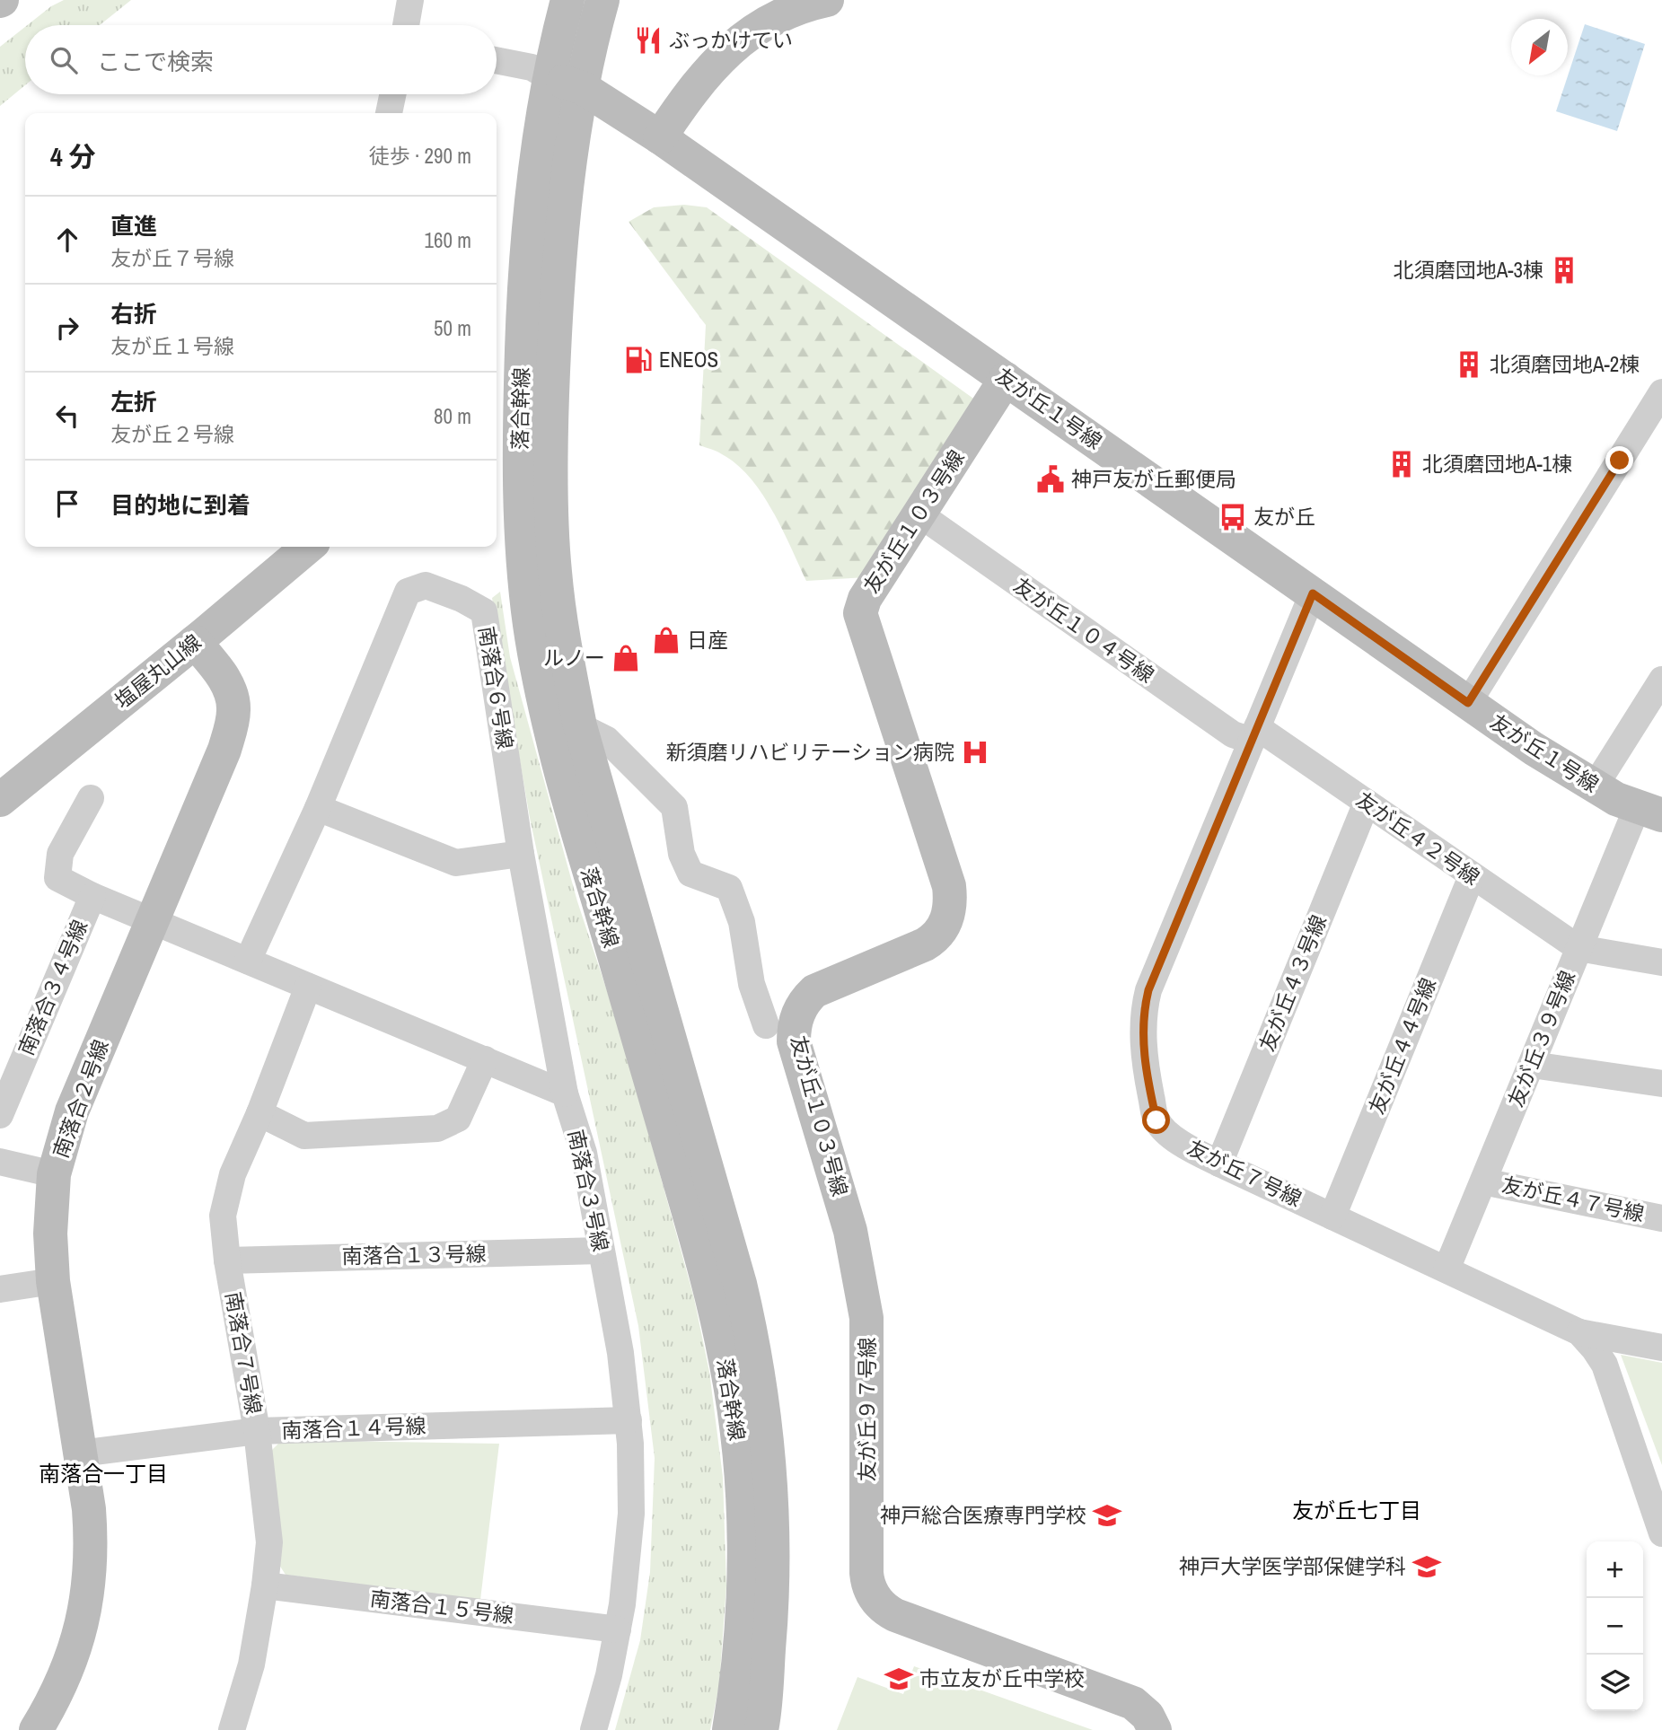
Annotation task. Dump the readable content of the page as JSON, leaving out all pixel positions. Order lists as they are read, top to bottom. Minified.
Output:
{"streets":{"street":["落合幹線","友が丘１号線","友が丘１０３号線","友が丘１０４号線","塩屋丸山線","南落合６号線","友が丘４２号線","友が丘４３号線","南落合３４号線","友が丘３９号線","友が丘４４号線","南落合２号線","友が丘７号線","南落合３号線","友が丘４７号線","南落合１３号線","南落合７号線","友が丘９７号線","南落合１４号線","南落合１５号線"]},"crossings":[["友が丘１号線","友が丘１０３号線"],["友が丘１号線","友が丘３９号線"],["友が丘１号線","友が丘７号線"],["友が丘１０３号線","友が丘１０４号線"],["友が丘１０３号線","友が丘９７号線"],["友が丘１０４号線","友が丘４２号線"],["友が丘１０４号線","友が丘７号線"],["塩屋丸山線","南落合２号線"],["南落合６号線","南落合３号線"],["友が丘４２号線","友が丘４３号線"],["友が丘４２号線","友が丘３９号線"],["友が丘４２号線","友が丘４４号線"],["友が丘４２号線","友が丘７号線"],["友が丘４３号線","友が丘７号線"],["友が丘３９号線","友が丘７号線"],["友が丘３９号線","友が丘４７号線"],["友が丘４４号線","友が丘７号線"],["南落合２号線","南落合１４号線"],["南落合３号線","南落合１３号線"],["南落合３号線","南落合１４号線"],["南落合３号線","南落合１５号線"],["南落合１３号線","南落合７号線"],["南落合７号線","南落合１４号線"],["南落合７号線","南落合１５号線"]],"districts":["南落合一丁目","友が丘七丁目"],"places":{"restaurant":["ぶっかけてい"],"building":["北須磨団地A-3棟","北須磨団地A-2棟","北須磨団地A-1棟"],"fuel station":["ENEOS"],"public building":["神戸友が丘郵便局"],"bus stop":["友が丘"],"shop":["日産","ルノー"],"hospital":["新須磨リハビリテーション病院"],"school or university":["神戸総合医療専門学校","神戸大学医学部保健学科","市立友が丘中学校"]},"north":"bottom left","page":{"search":"ここで検索","heading":["4 分","徒歩 · 290 m"],"list":[["直進","友が丘７号線","160 m"],["右折","友が丘１号線","50 m"],["左折","友が丘２号線","80 m"],"目的地に到着"],"map_buttons":["+","−"]}}
